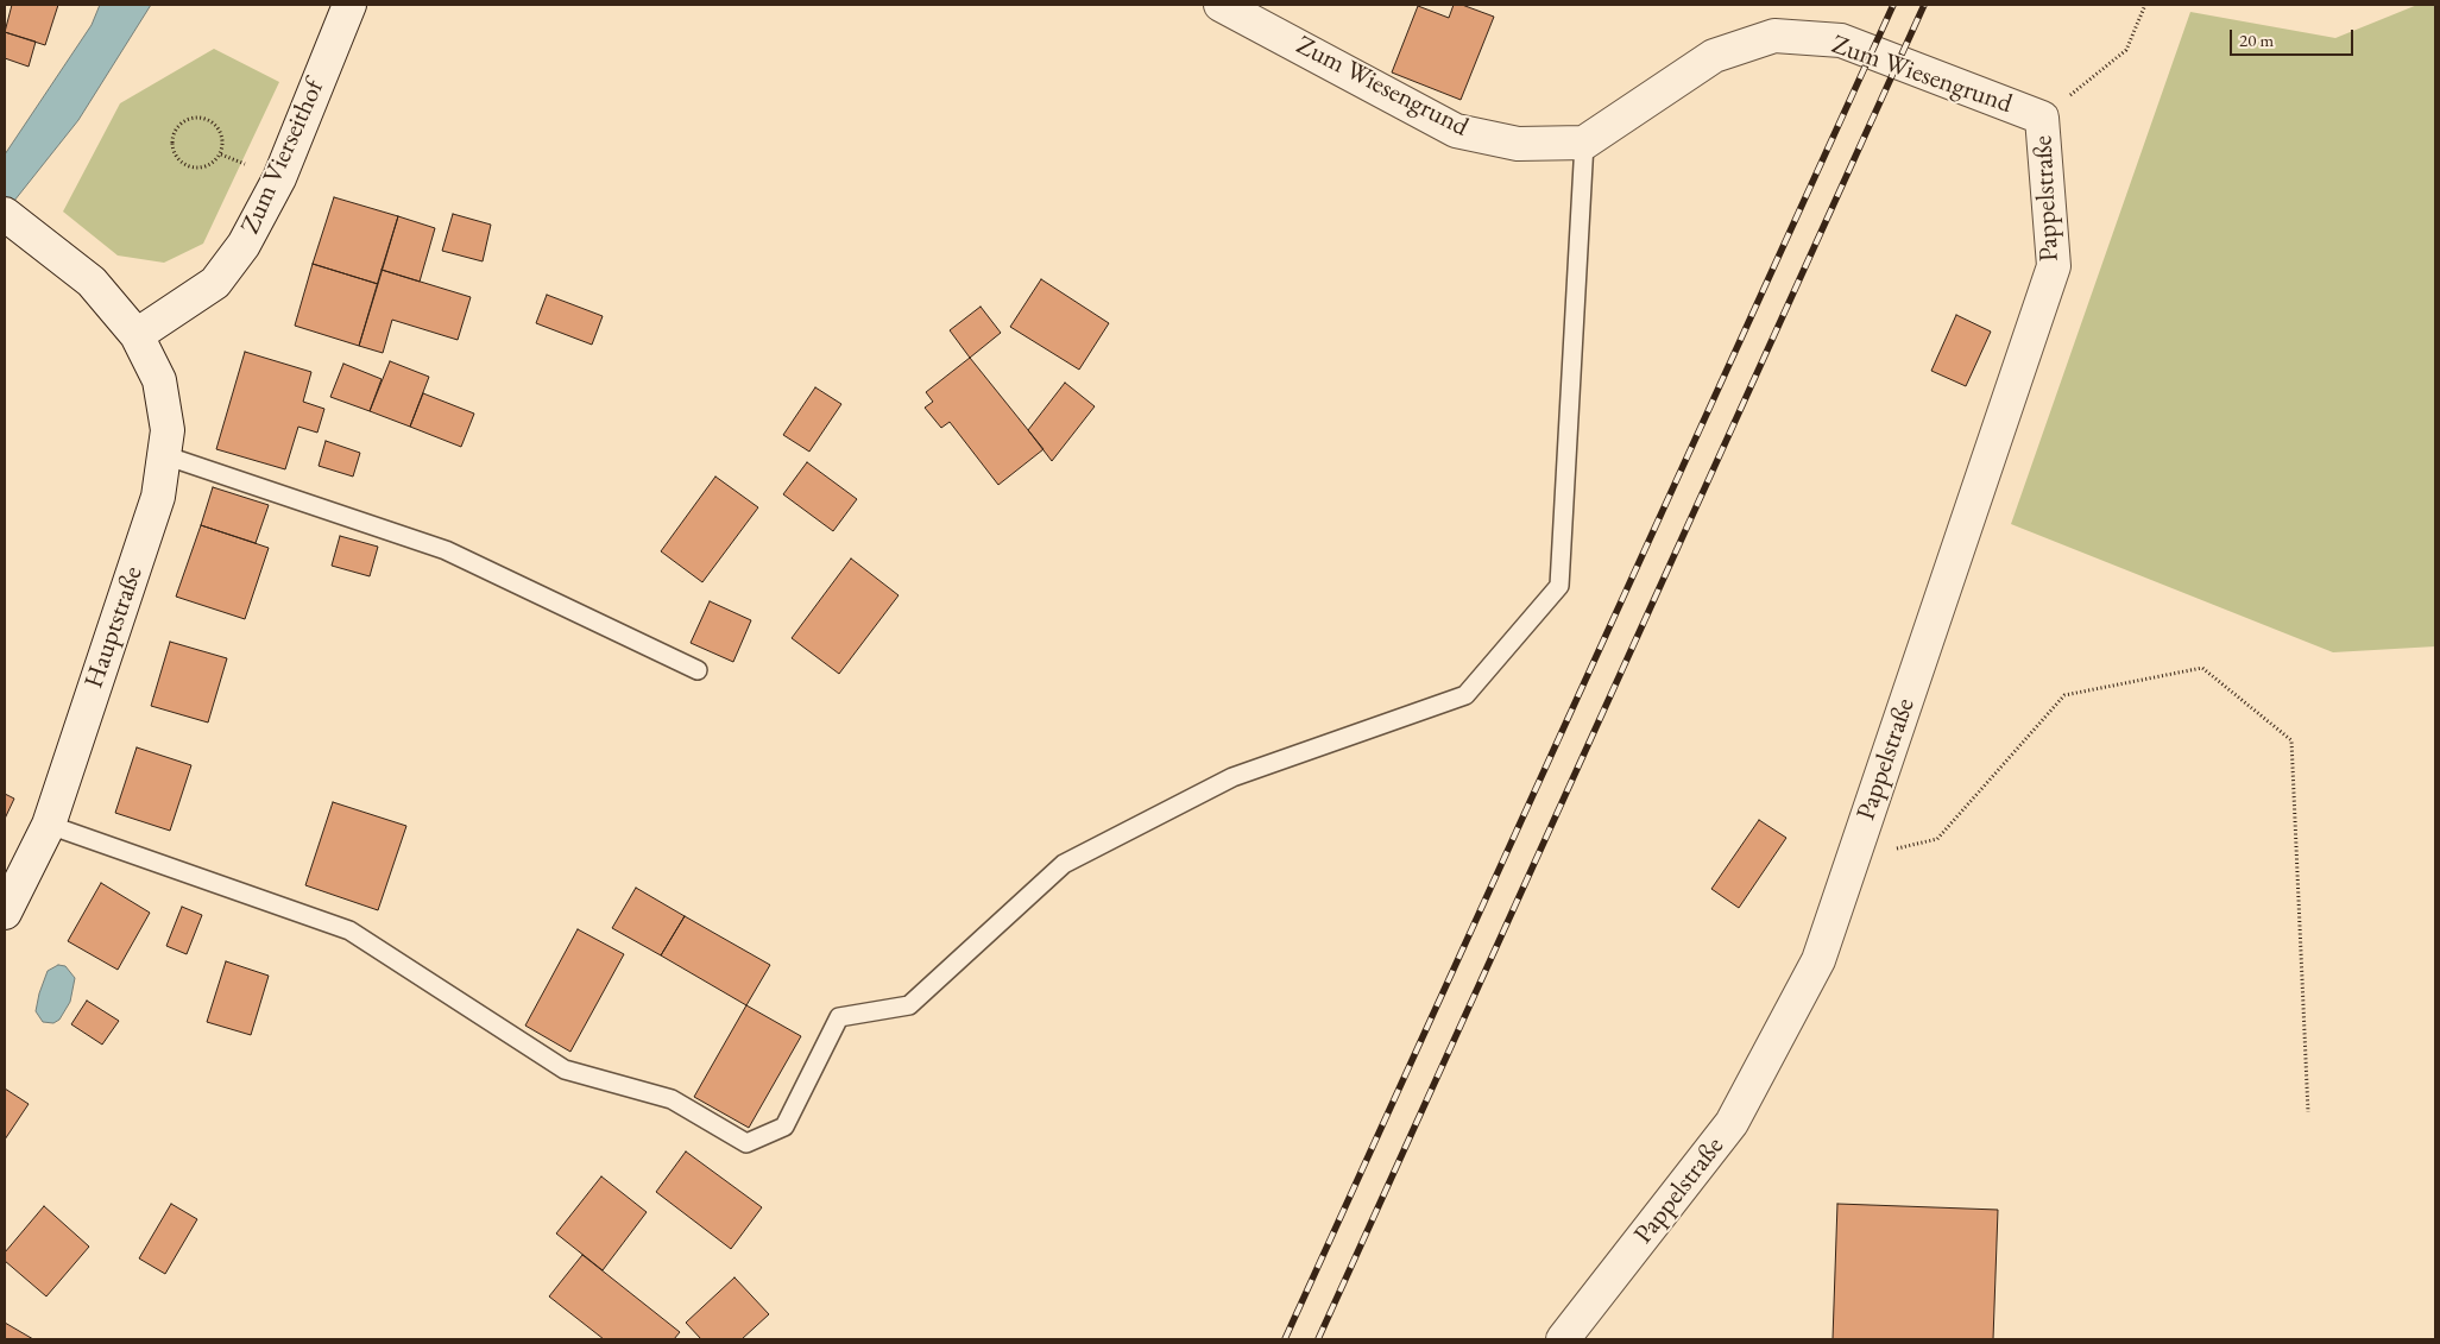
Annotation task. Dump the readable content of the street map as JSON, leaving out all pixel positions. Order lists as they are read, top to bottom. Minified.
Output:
{"streets":{"street":["Zum Wiesengrund","Zum Vierseithof","Pappelstraße","Hauptstraße"]},"crossings":[["Zum Wiesengrund","Pappelstraße"],["Zum Vierseithof","Hauptstraße"]],"scale_bar":"20 m"}
